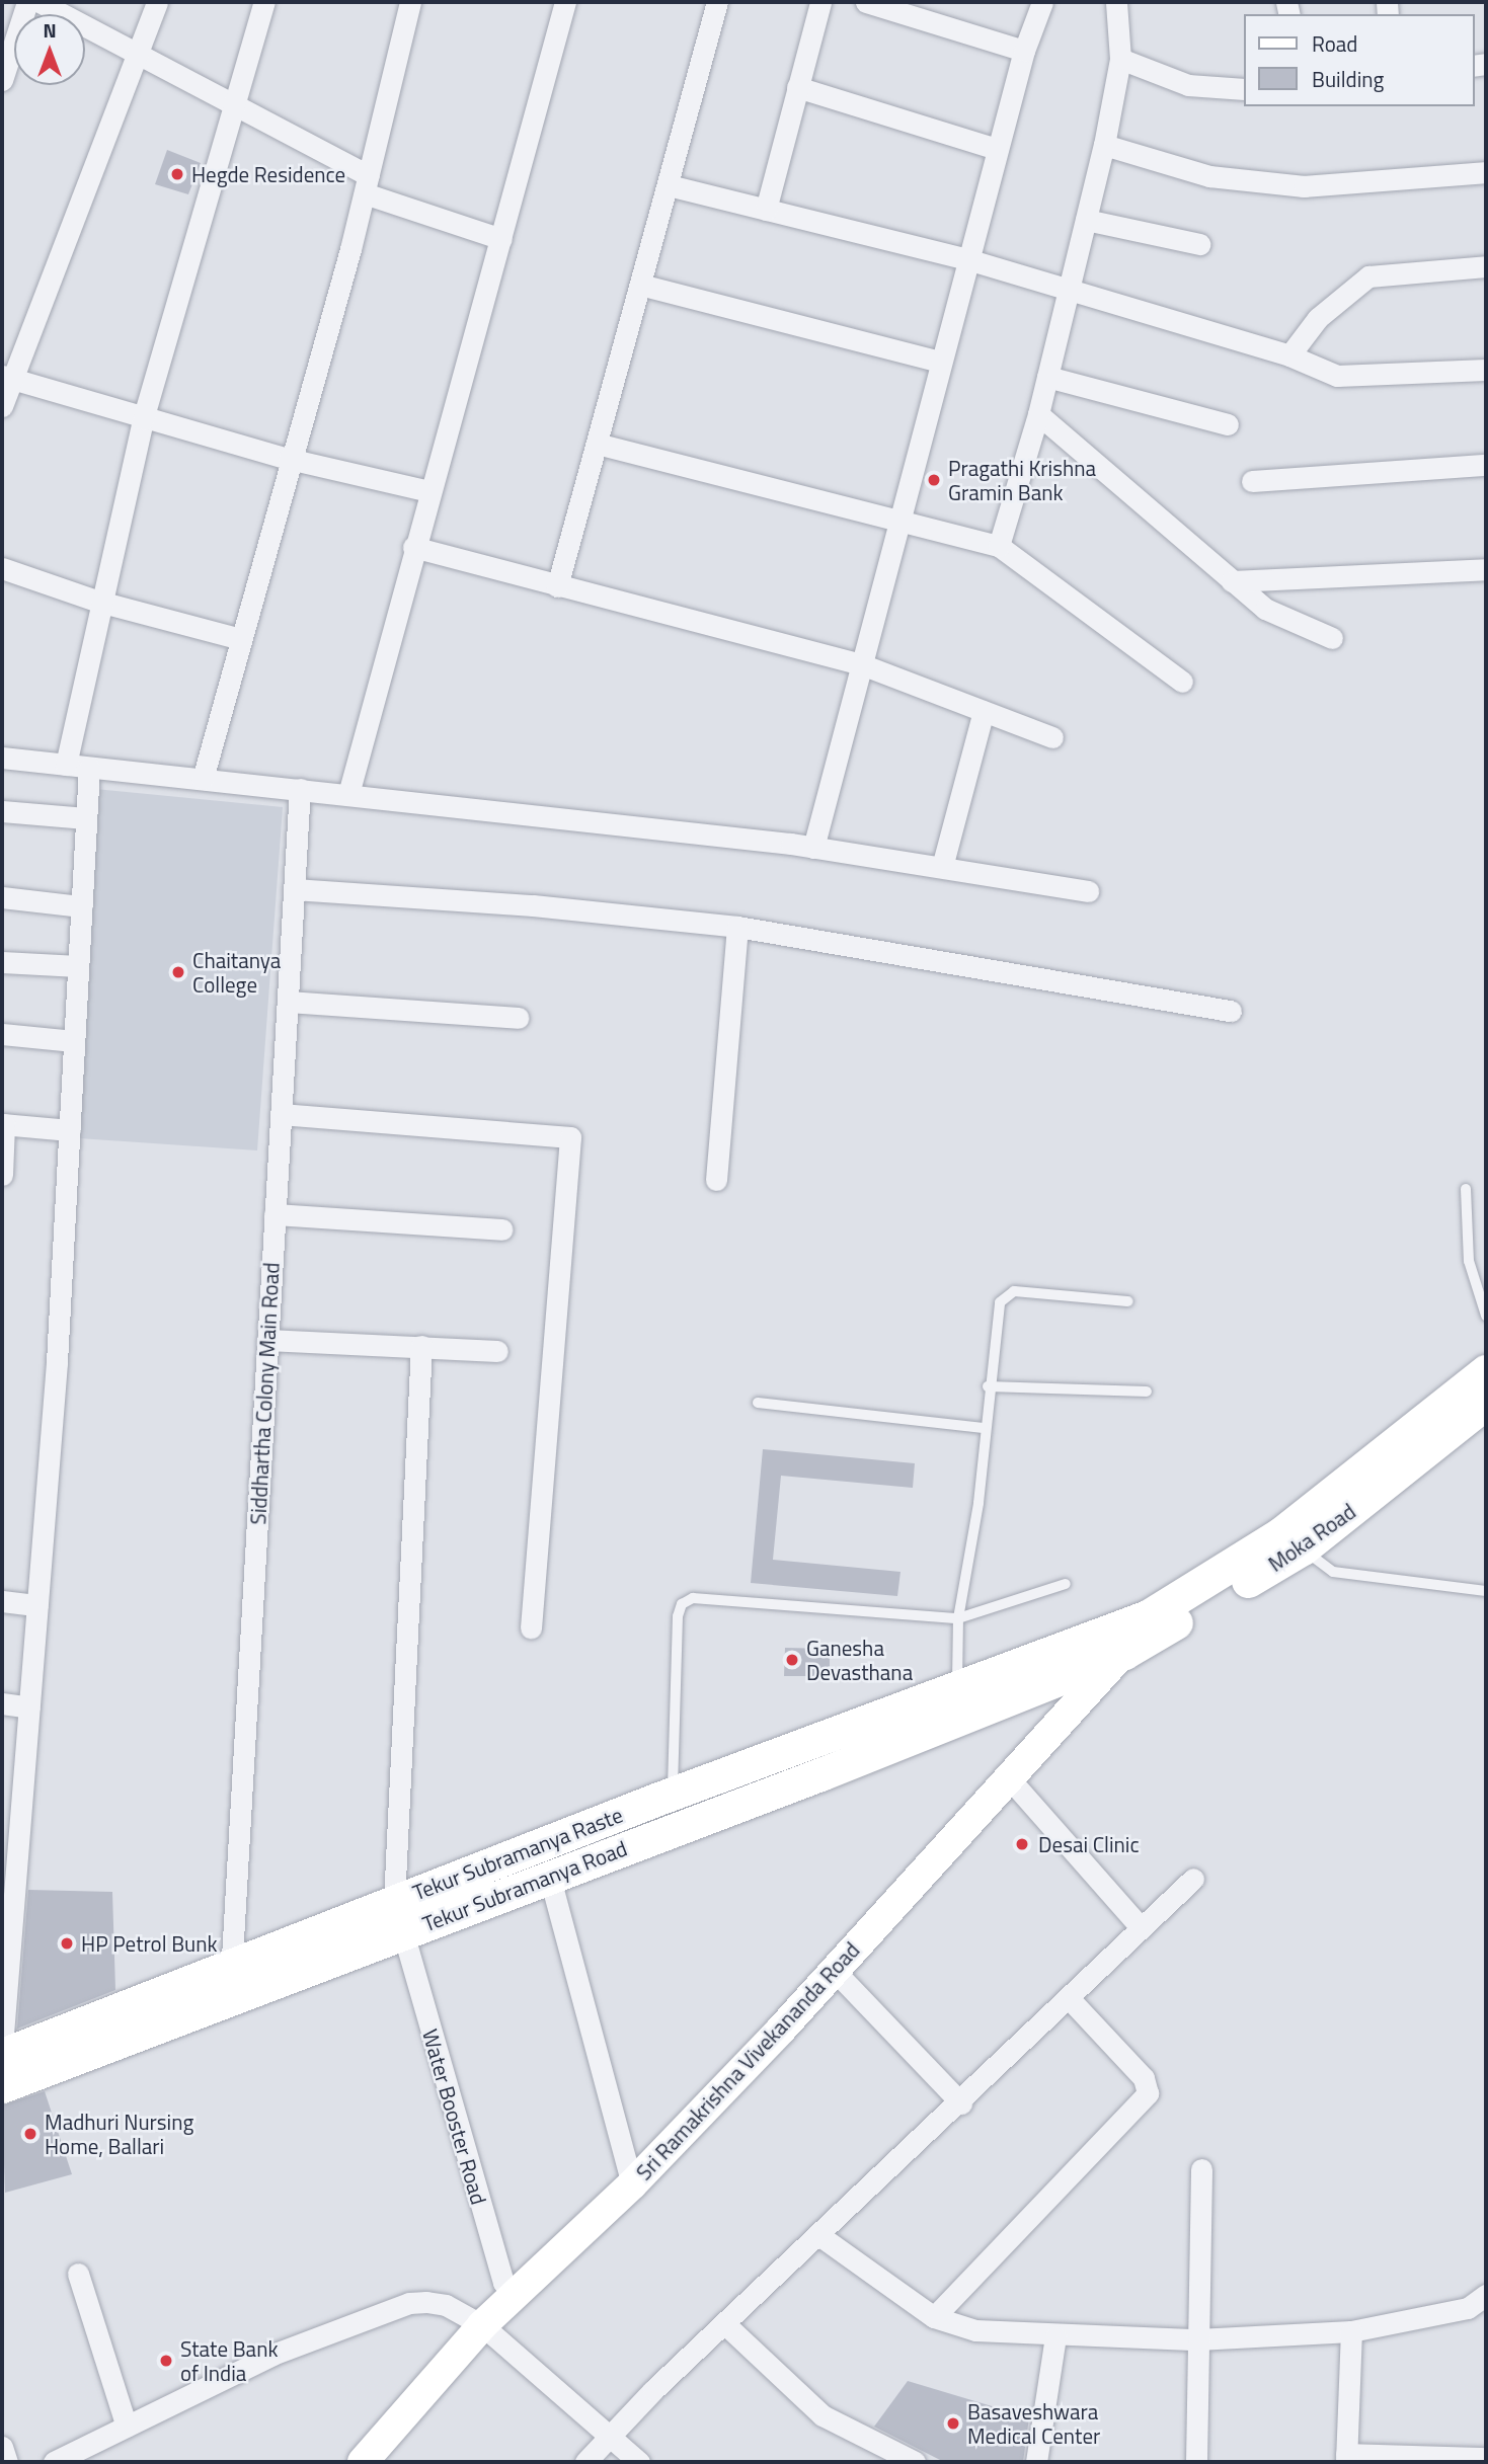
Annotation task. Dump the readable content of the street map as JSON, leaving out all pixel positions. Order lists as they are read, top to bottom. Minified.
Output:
{"streets":{"main road":["Moka Road","Tekur Subramanya Raste","Tekur Subramanya Road","Sri Ramakrishna Vivekananda Road"],"street":["Siddhartha Colony Main Road","Water Booster Road"]},"crossings":[["Siddhartha Colony Main Road","Tekur Subramanya Raste"],["Siddhartha Colony Main Road","Tekur Subramanya Road"],["Moka Road","Tekur Subramanya Raste"],["Moka Road","Tekur Subramanya Road"],["Moka Road","Sri Ramakrishna Vivekananda Road"],["Tekur Subramanya Raste","Tekur Subramanya Road"],["Tekur Subramanya Raste","Water Booster Road"],["Tekur Subramanya Road","Water Booster Road"],["Sri Ramakrishna Vivekananda Road","Water Booster Road"]],"places":["Hegde Residence","Pragathi Krishna Gramin Bank","Chaitanya College","Ganesha Devasthana","Desai Clinic","HP Petrol Bunk","Madhuri Nursing Home, Ballari","State Bank of India","Basaveshwara Medical Center"],"legend":["Road","Building"],"north":"top"}
